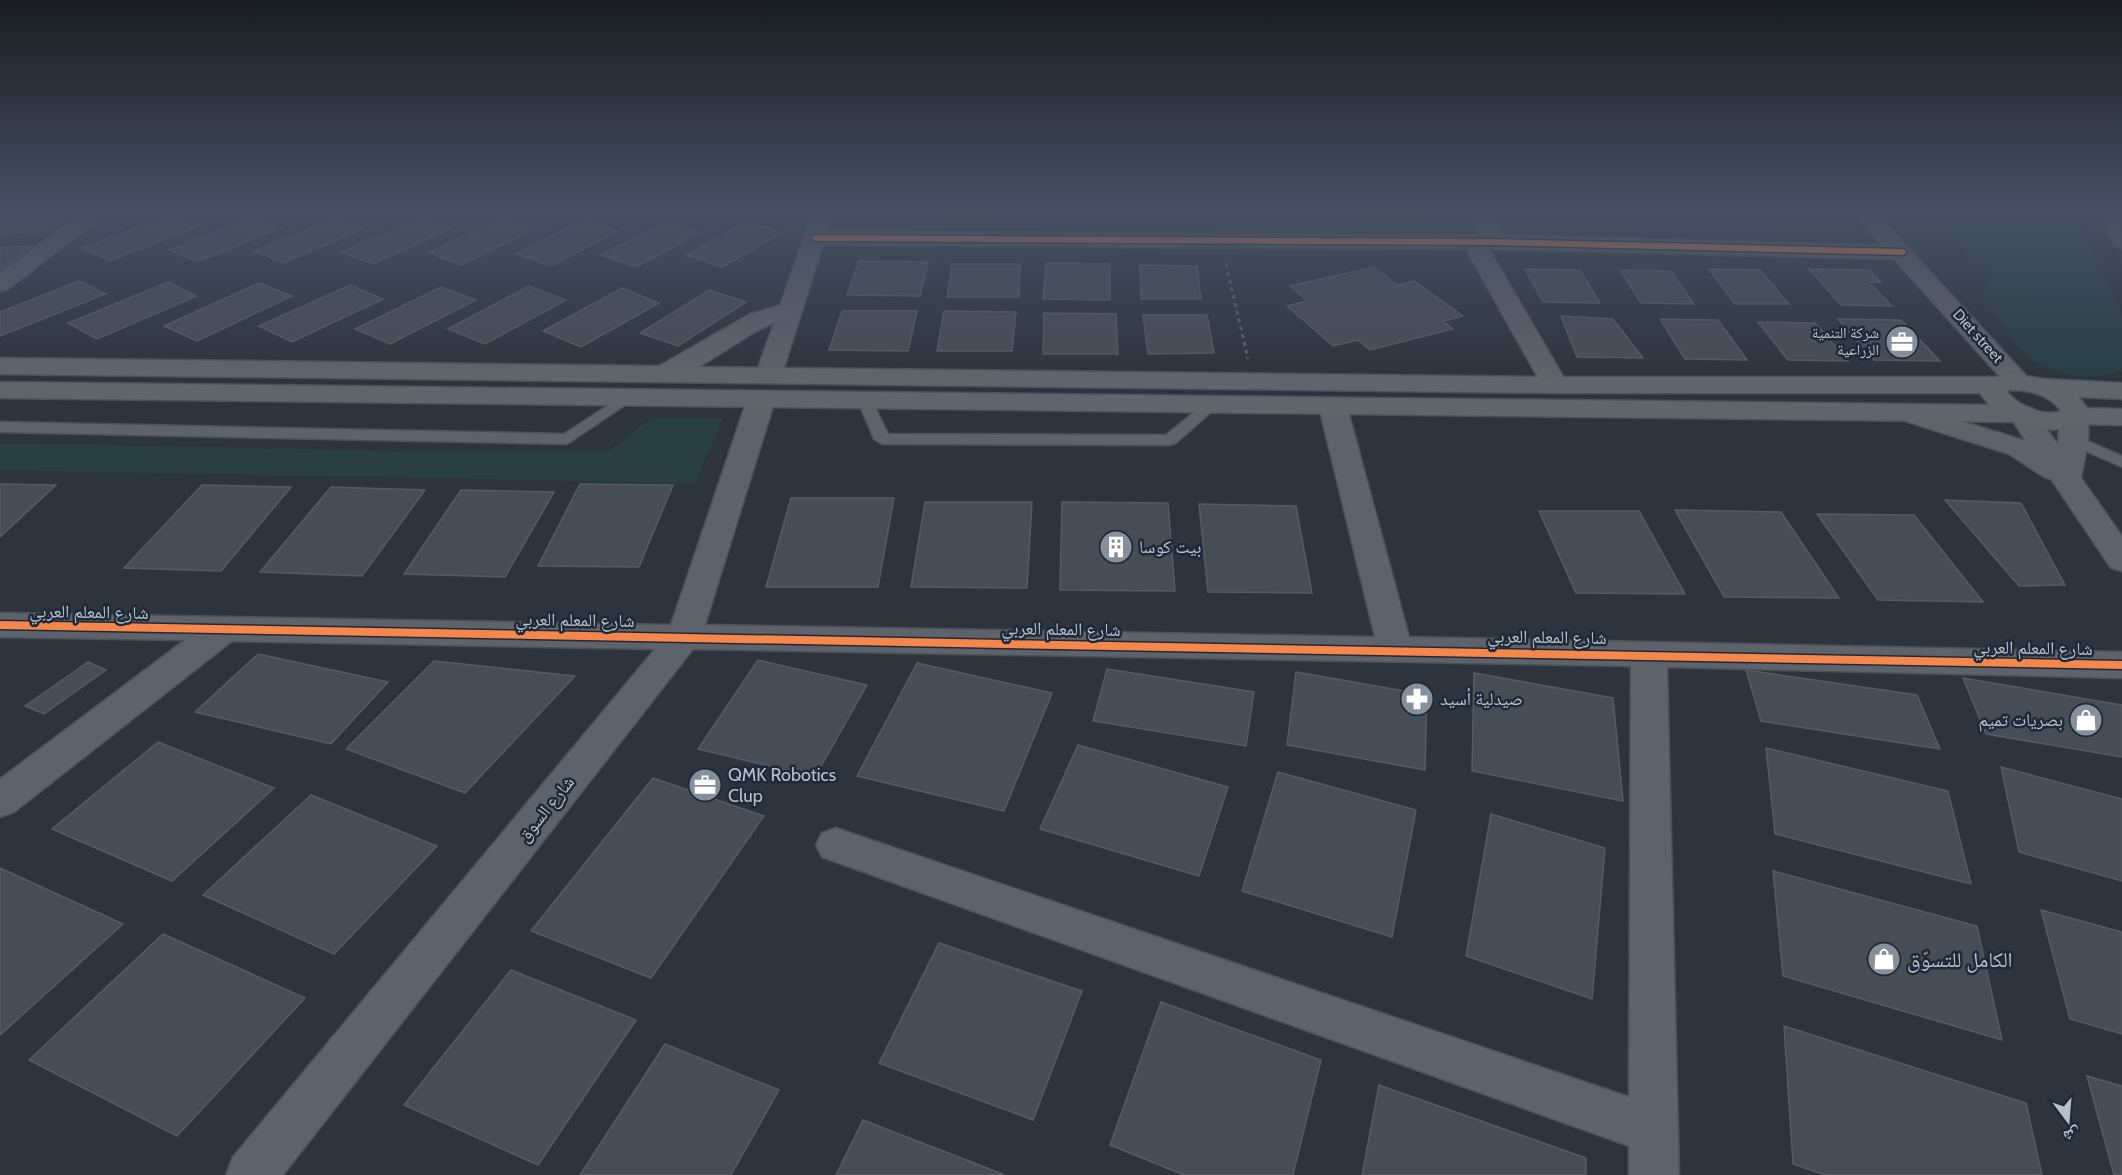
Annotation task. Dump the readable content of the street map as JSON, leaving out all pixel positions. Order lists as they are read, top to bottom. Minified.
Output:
{"streets":{"street":["Diet street","شارع المعلم العربي","شارع السوق"]},"crossings":[["شارع المعلم العربي","شارع السوق"]],"places":{"office":["شركة التنمية الزراعية","QMK Robotics Clup"],"building":["بيت كوسا"],"pharmacy":["صيدلية أسيد"],"shop":["بصريات تميم","الكامل للتسوّق"]},"north":"bottom"}
